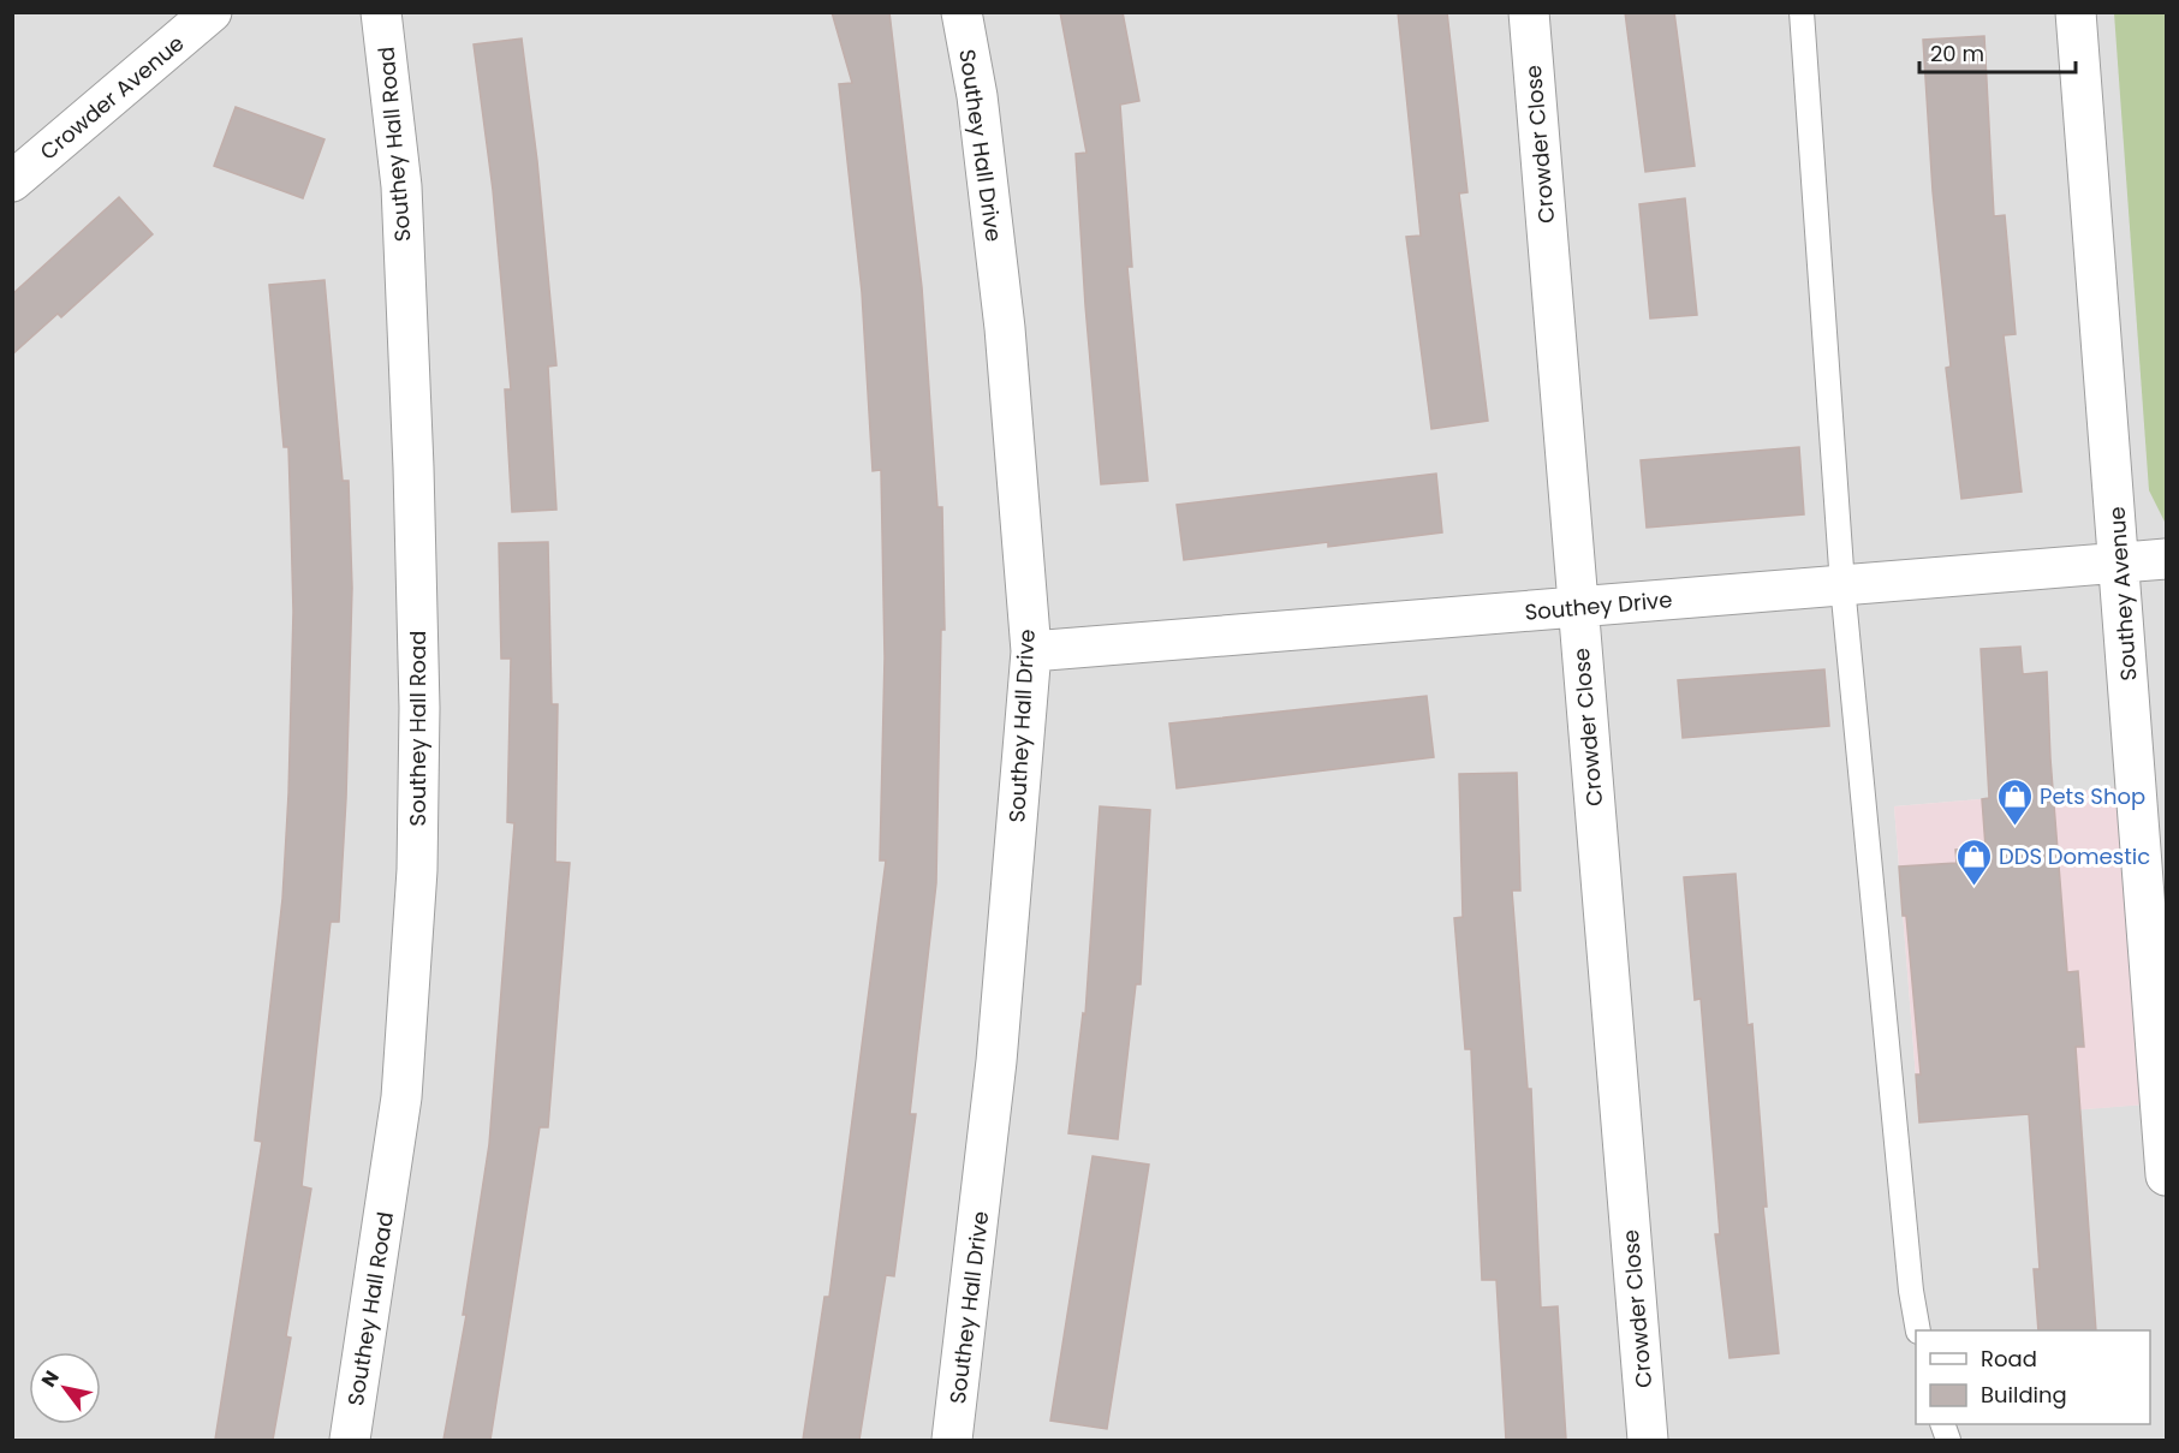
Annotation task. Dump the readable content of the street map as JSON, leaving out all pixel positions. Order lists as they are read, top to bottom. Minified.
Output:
{"streets":{"street":["Crowder Avenue","Southey Hall Road","Crowder Close","Southey Hall Drive","Southey Avenue","Southey Drive"]},"crossings":[["Crowder Close","Southey Drive"],["Southey Hall Drive","Southey Drive"],["Southey Avenue","Southey Drive"]],"places":{"shop":["Pets Shop","DDS Domestic"]},"legend":["Road","Building"],"scale_bar":"20 m","north":"top left"}
